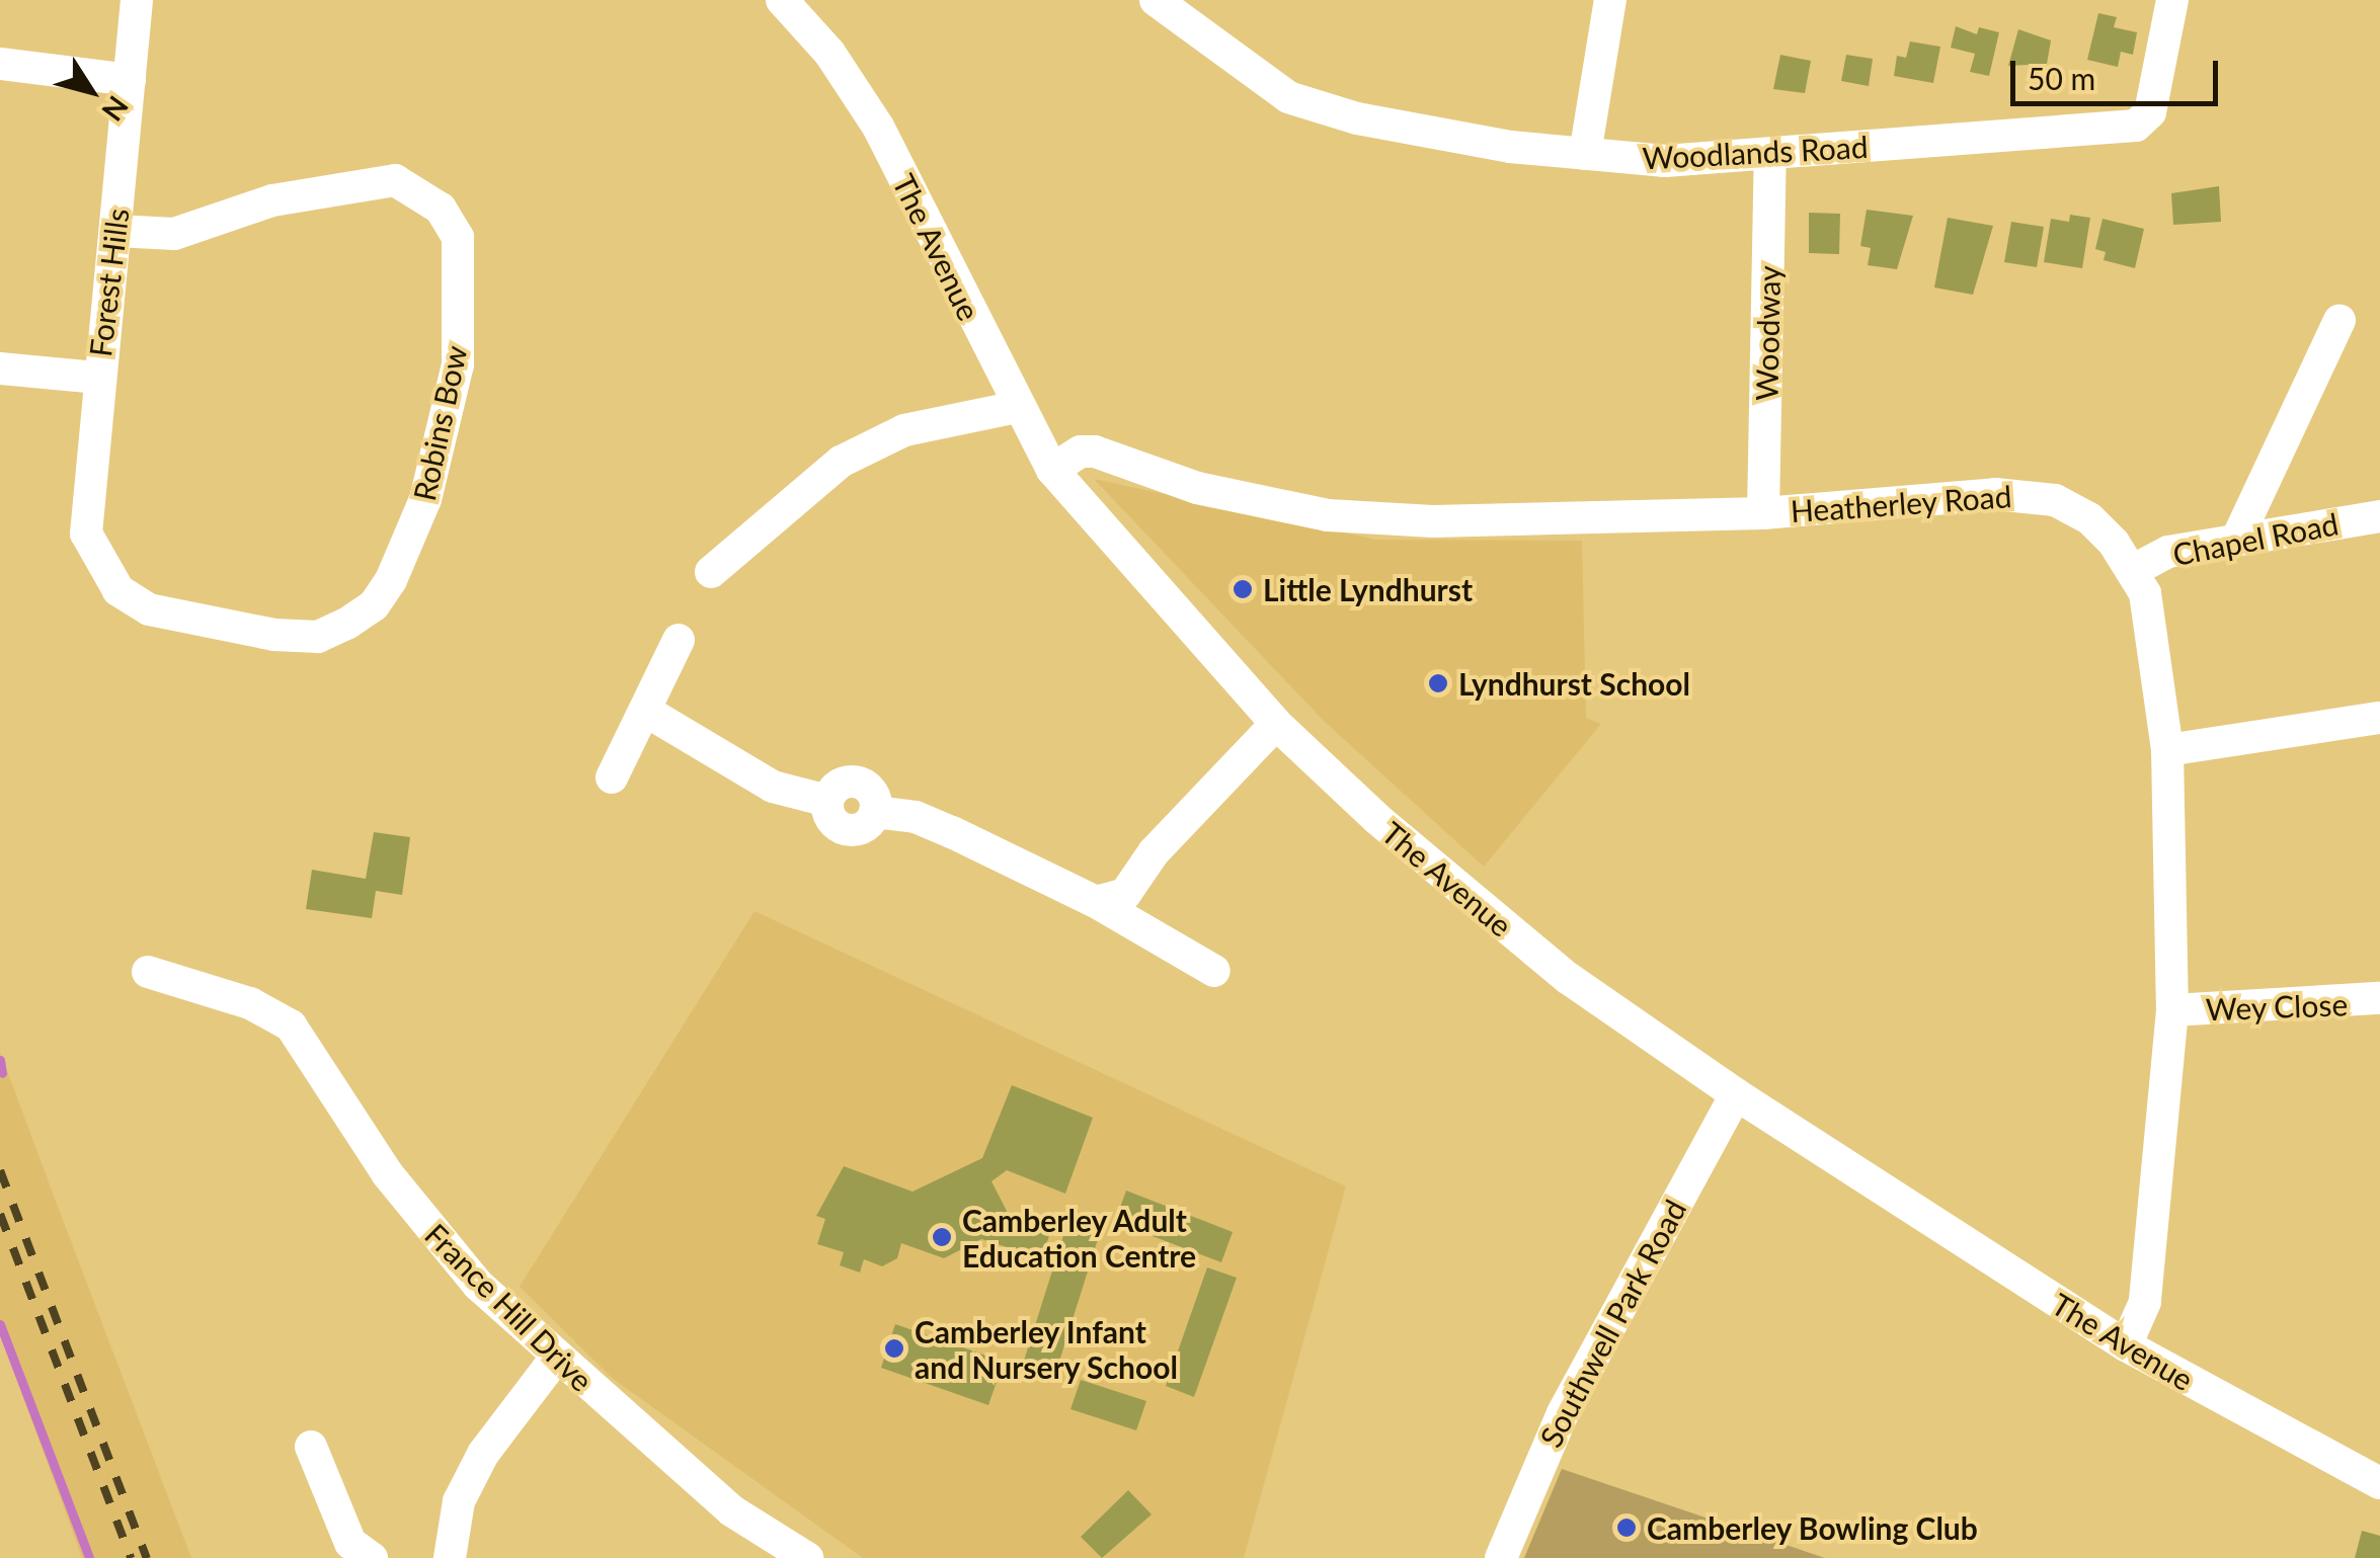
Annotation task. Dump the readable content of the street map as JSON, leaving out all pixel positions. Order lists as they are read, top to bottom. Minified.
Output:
{"streets":{"street":["Woodlands Road","The Avenue","Forest Hills","Woodway","Robins Bow","Heatherley Road","Chapel Road","Wey Close","France Hill Drive","Southwell Park Road"]},"crossings":[["Woodlands Road","Woodway"],["The Avenue","Heatherley Road"],["The Avenue","Southwell Park Road"],["Forest Hills","Robins Bow"],["Woodway","Heatherley Road"],["Heatherley Road","Chapel Road"],["Heatherley Road","Wey Close"]],"places":["Little Lyndhurst","Lyndhurst School","Camberley Adult Education Centre","Camberley Infant and Nursery School","Camberley Bowling Club"],"scale_bar":"50 m","north":"bottom right"}
